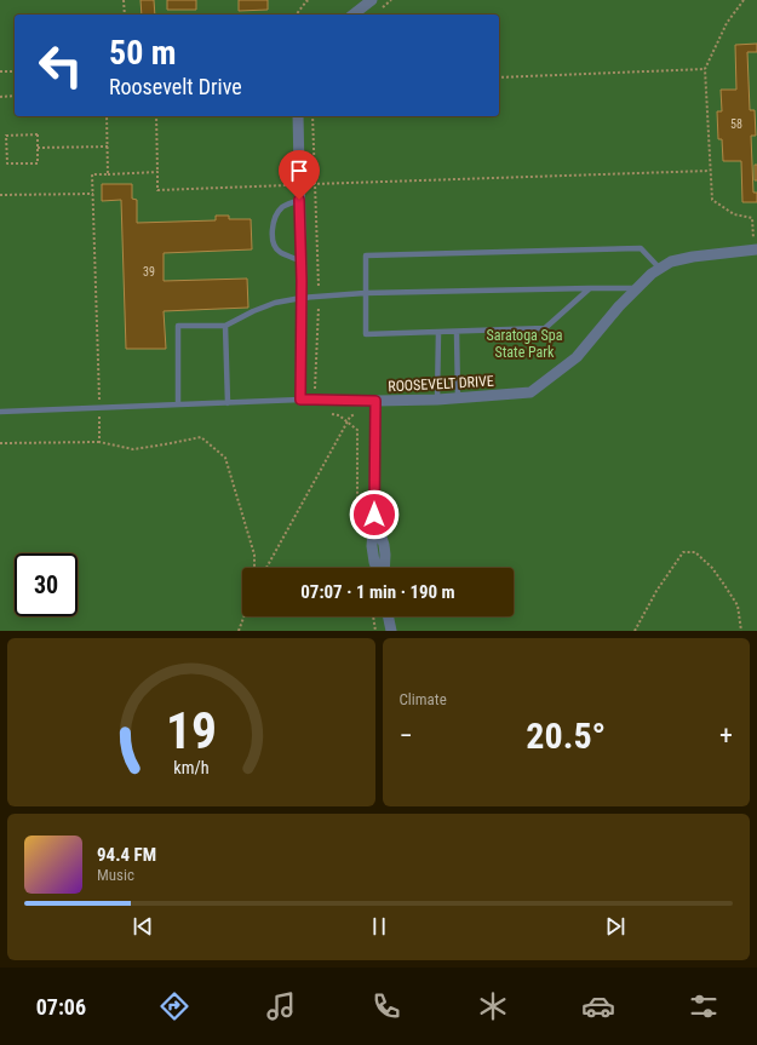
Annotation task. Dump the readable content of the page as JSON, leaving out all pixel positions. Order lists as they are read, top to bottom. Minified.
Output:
{"streets":{"street":["ROOSEVELT DRIVE"]},"parks":["Saratoga Spa State Park"],"house_numbers":["58","39"],"page":{"turn":["50 m","Roosevelt Drive"],"limit":"30","trip":"07:07 · 1 min · 190 m","tile":"Climate","heat":["−","20.5°","+"],"song":["94.4 FM","Music"],"tabs":"07:06","gauge":["19","km/h"]}}
